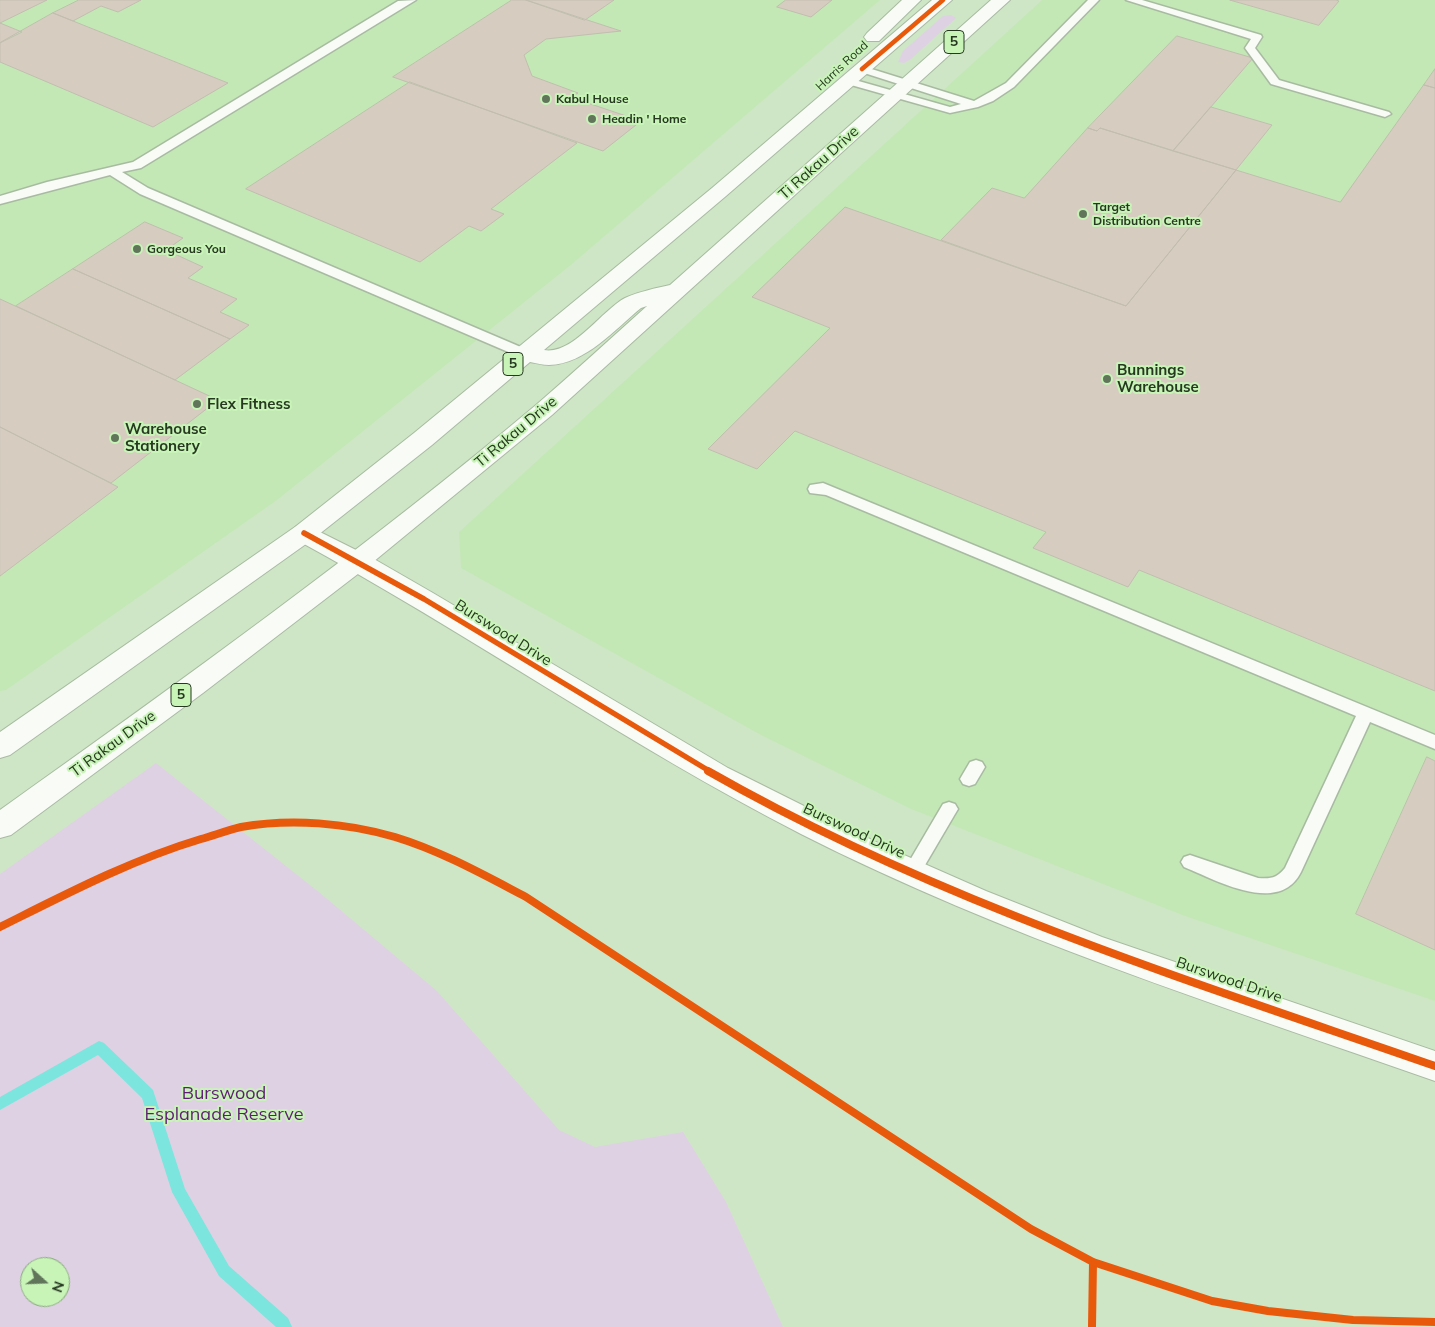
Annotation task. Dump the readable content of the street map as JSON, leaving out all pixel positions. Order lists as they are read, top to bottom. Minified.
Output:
{"streets":{"main road":["5","Harris Road","Ti Rakau Drive","Burswood Drive"]},"crossings":[["5","Harris Road"],["5","Burswood Drive"],["Ti Rakau Drive","Burswood Drive"]],"parks":["Burswood Esplanade Reserve"],"places":["Kabul House","Headin ' Home","Target Distribution Centre","Gorgeous You","Bunnings Warehouse","Flex Fitness","Warehouse Stationery"],"north":"right"}
